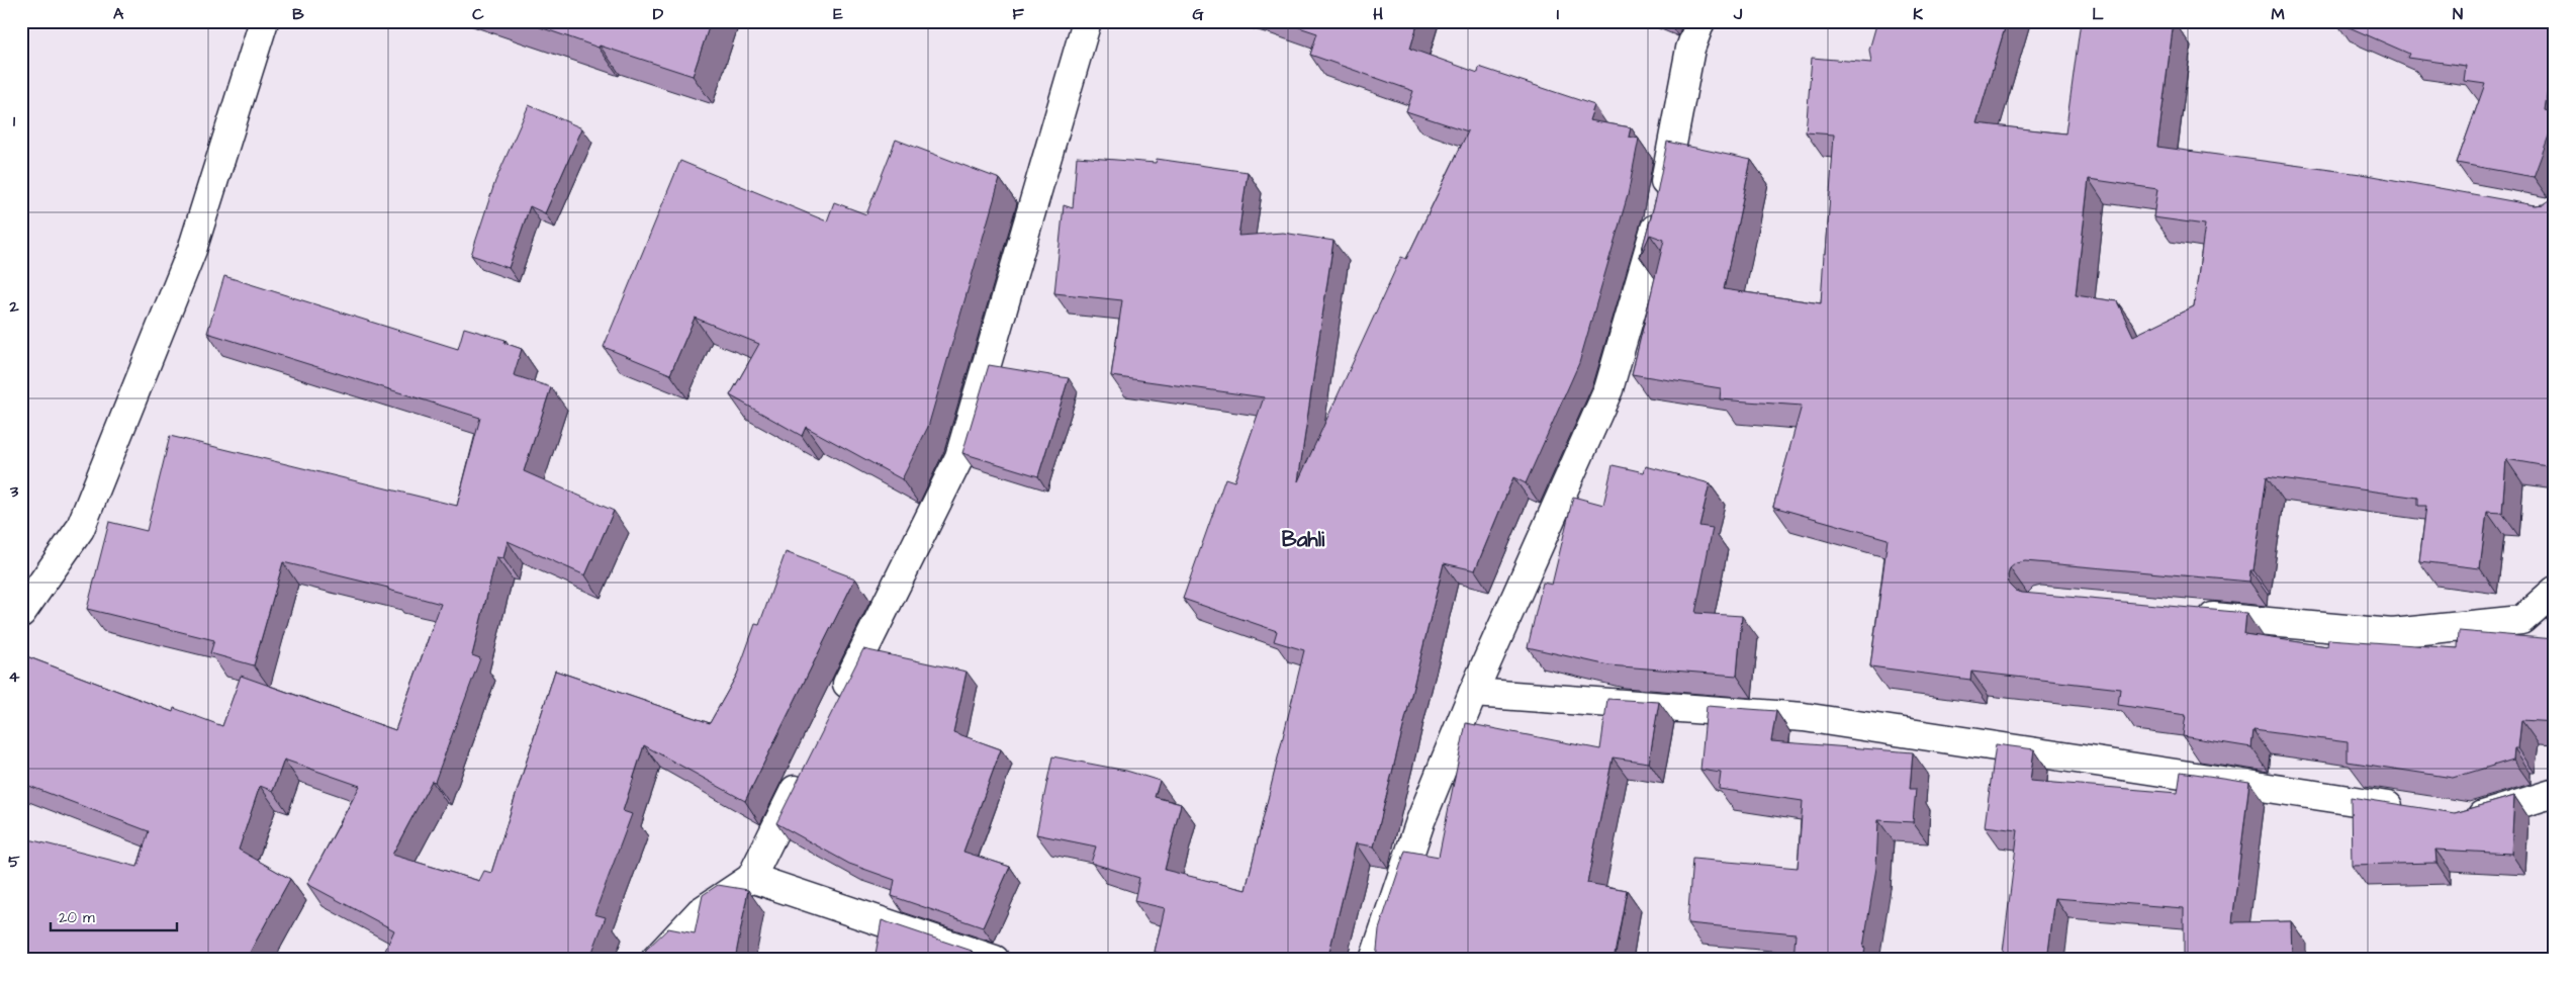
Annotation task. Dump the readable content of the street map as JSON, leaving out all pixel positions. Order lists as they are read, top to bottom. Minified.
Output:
{"districts":["Bahli"],"scale_bar":"20 m","grid":{"columns":["A","B","C","D","E","F","G","H","I","J","K","L","M","N"],"rows":["1","2","3","4","5"]}}
